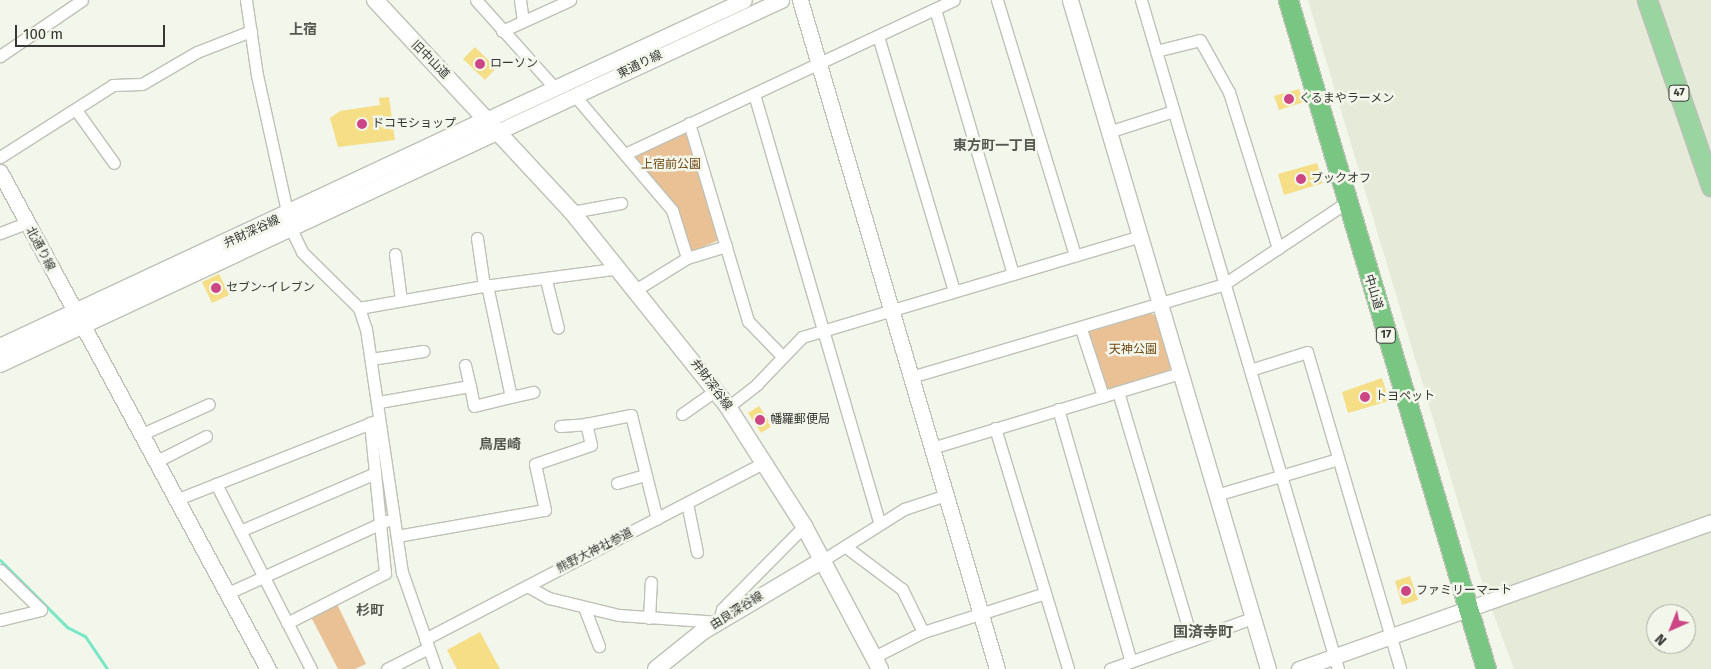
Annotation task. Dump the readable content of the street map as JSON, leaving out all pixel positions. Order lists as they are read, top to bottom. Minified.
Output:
{"streets":{"highway":["中山道","17"],"main road":["旧中山道","47","弁財深谷線","由良深谷線"],"street":["東通り線","北通り線","熊野大神社参道"]},"crossings":[["旧中山道","東通り線"],["旧中山道","弁財深谷線"],["東通り線","弁財深谷線"],["弁財深谷線","北通り線"],["弁財深谷線","熊野大神社参道"],["弁財深谷線","由良深谷線"]],"districts":["上宿","東方町一丁目","鳥居崎","杉町","国済寺町"],"parks":["上宿前公園","天神公園"],"places":["ローソン","くるまやラーメン","ドコモショップ","ブックオフ","セブン-イレブン","トヨペット","幡羅郵便局","ファミリーマート"],"scale_bar":"100 m","north":"bottom left"}
